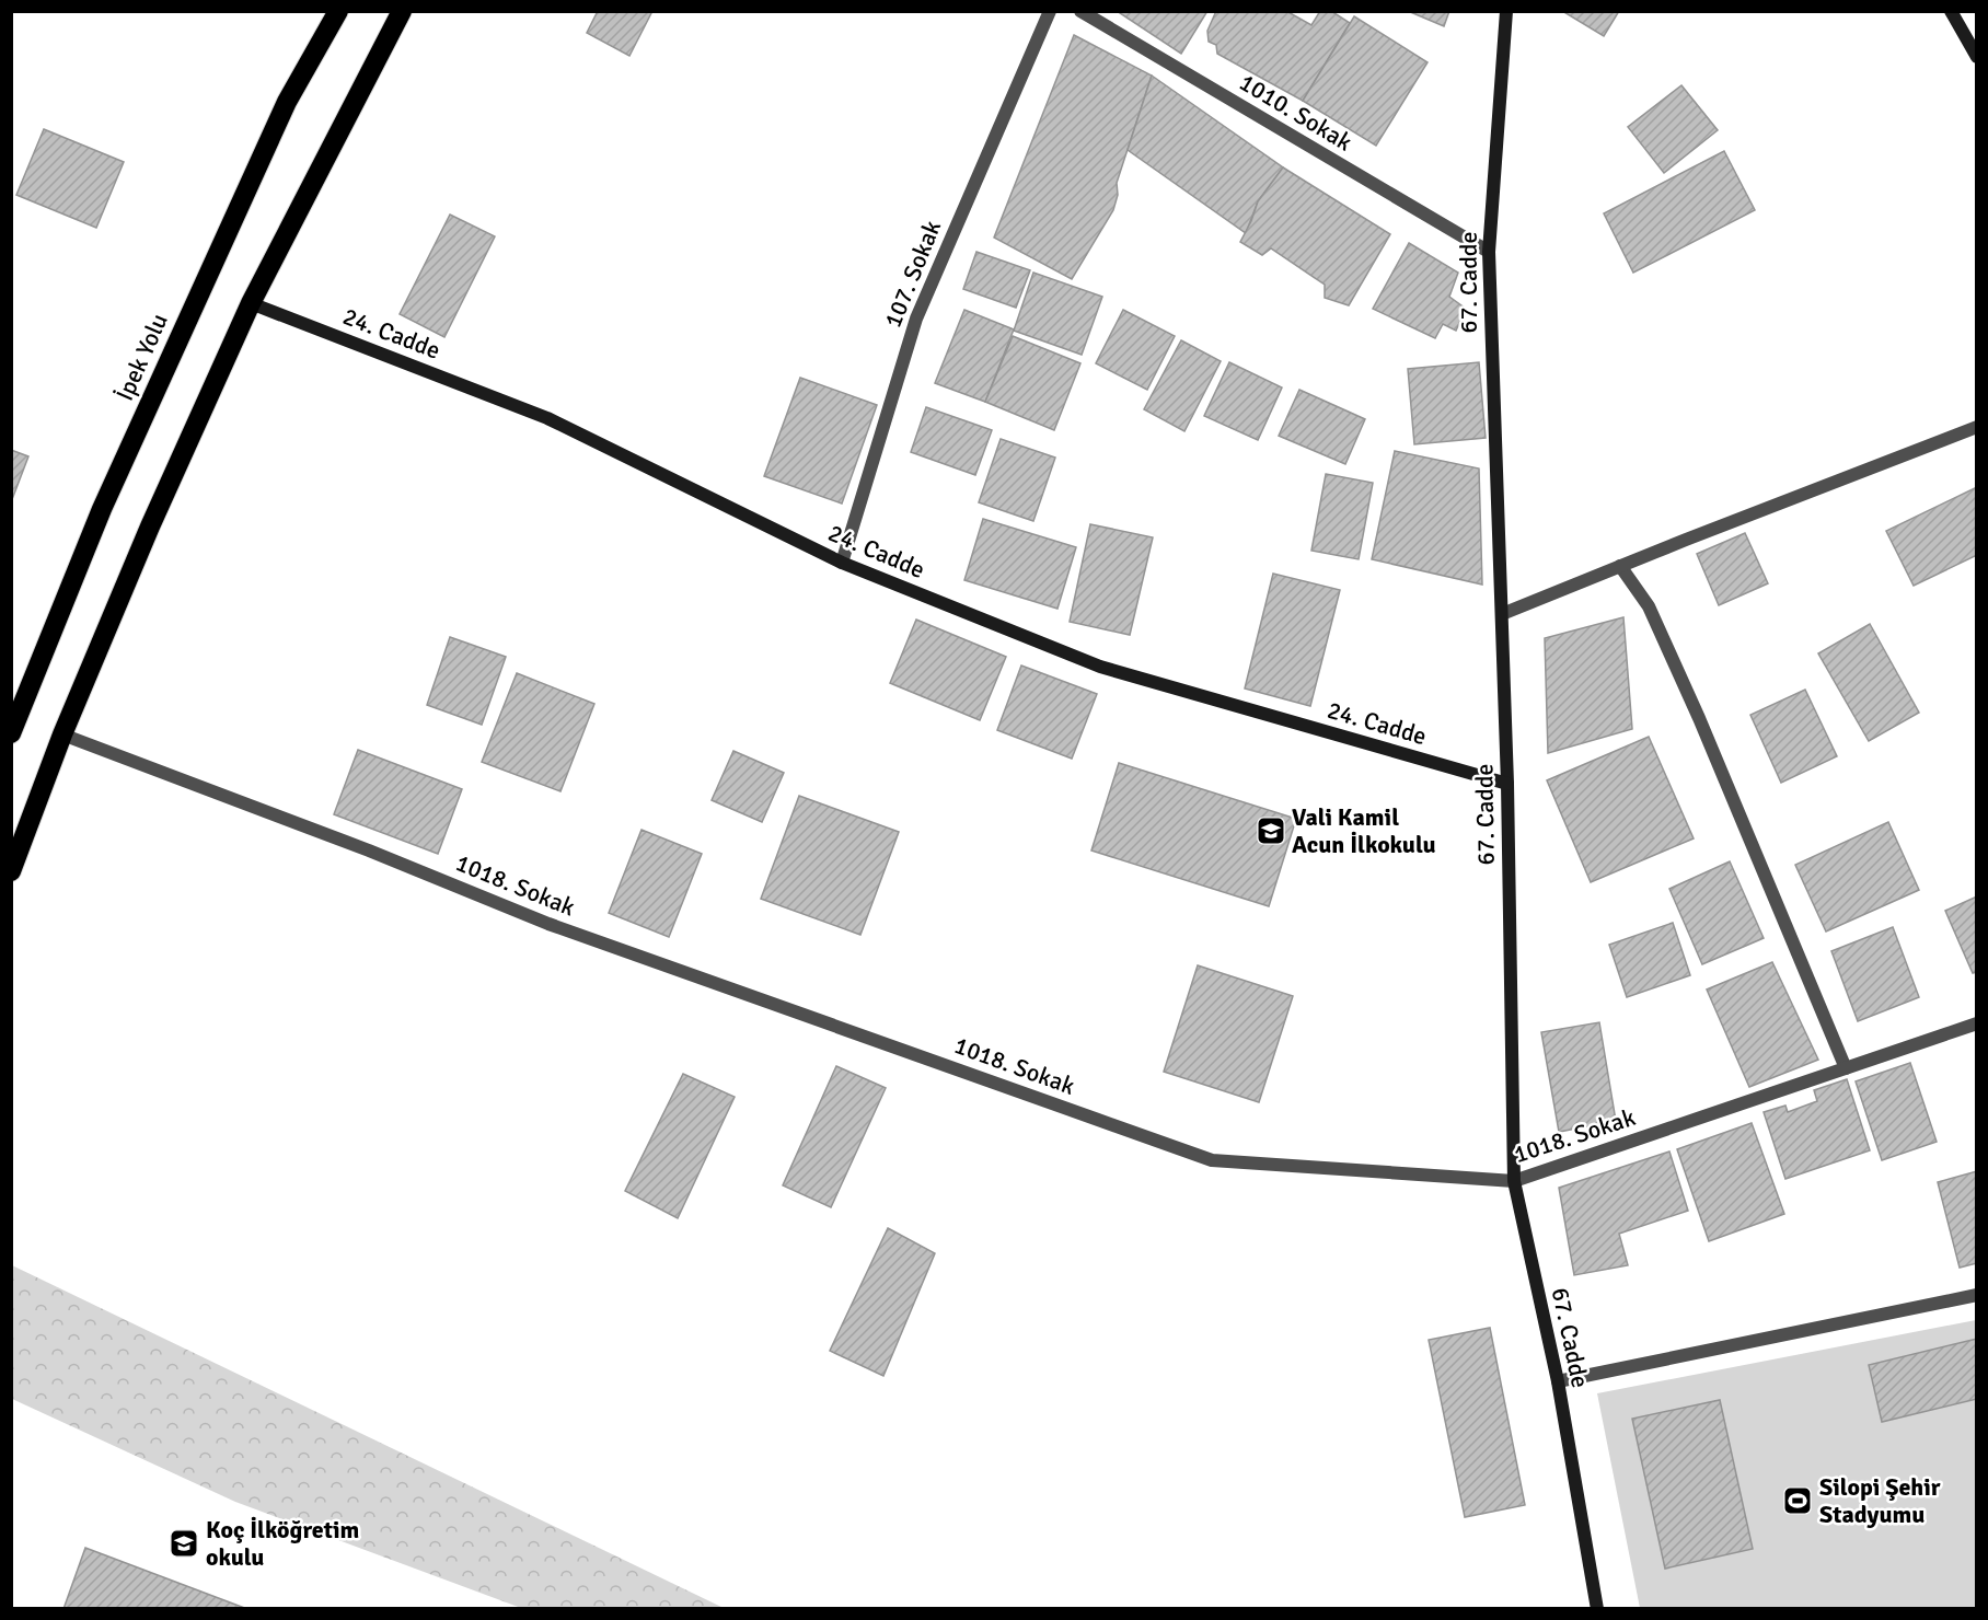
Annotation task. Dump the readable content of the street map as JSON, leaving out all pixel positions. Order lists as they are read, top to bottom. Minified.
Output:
{"streets":{"highway":["İpek Yolu"],"street":["1010. Sokak","107. Sokak","67. Cadde","24. Cadde","1018. Sokak"]},"crossings":[["1010. Sokak","67. Cadde"],["107. Sokak","24. Cadde"],["67. Cadde","24. Cadde"],["67. Cadde","1018. Sokak"]],"places":{"school or university":["Vali Kamil Acun İlkokulu","Koç İlköğretim okulu"],"sports":["Silopi Şehir Stadyumu"]}}
